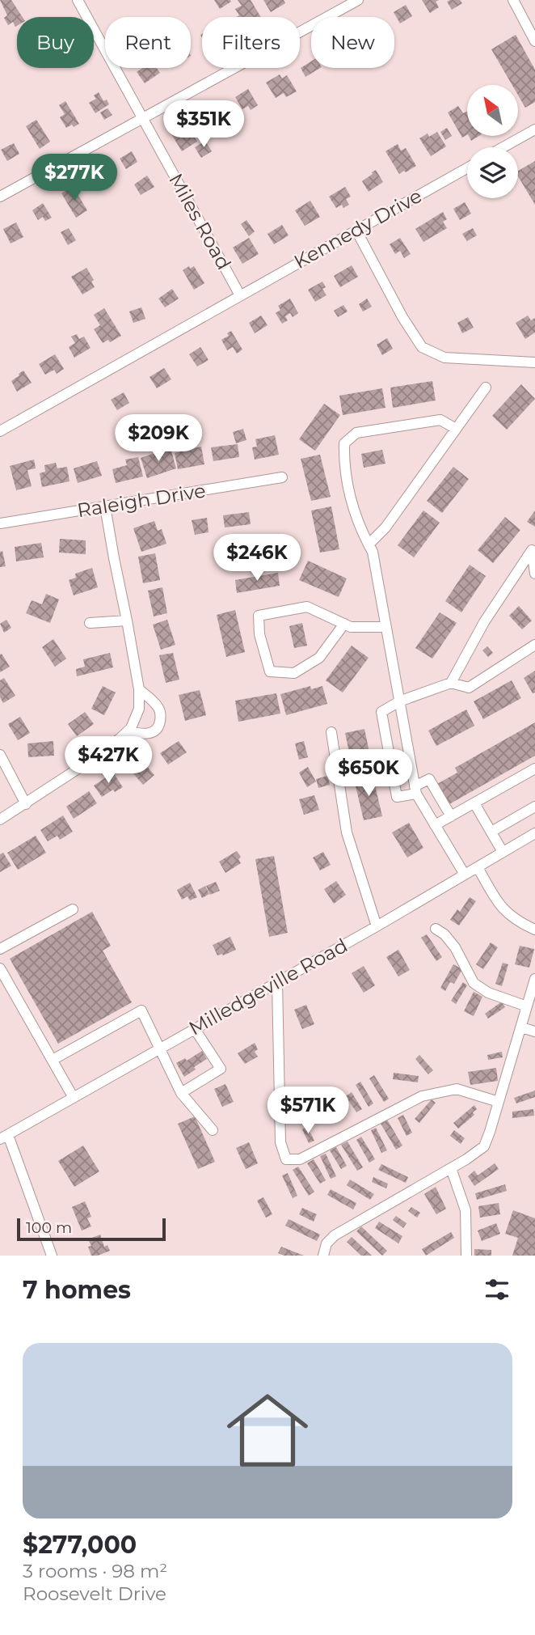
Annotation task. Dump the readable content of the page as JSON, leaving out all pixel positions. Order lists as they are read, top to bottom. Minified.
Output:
{"streets":{"street":["Miles Road","Kennedy Drive","Raleigh Drive","Milledgeville Road"]},"crossings":[["Miles Road","Kennedy Drive"]],"scale_bar":"100 m","north":"top left","page":{"chip":["Buy","Rent","Filters","New"],"price":["$351K","$277K","$209K","$246K","$427K","$650K","$571K"],"scale":"100 m","heading":"7 homes","list":[{"name":"$277,000","note":"3 rooms · 98 m² · Roosevelt Drive"}]}}
